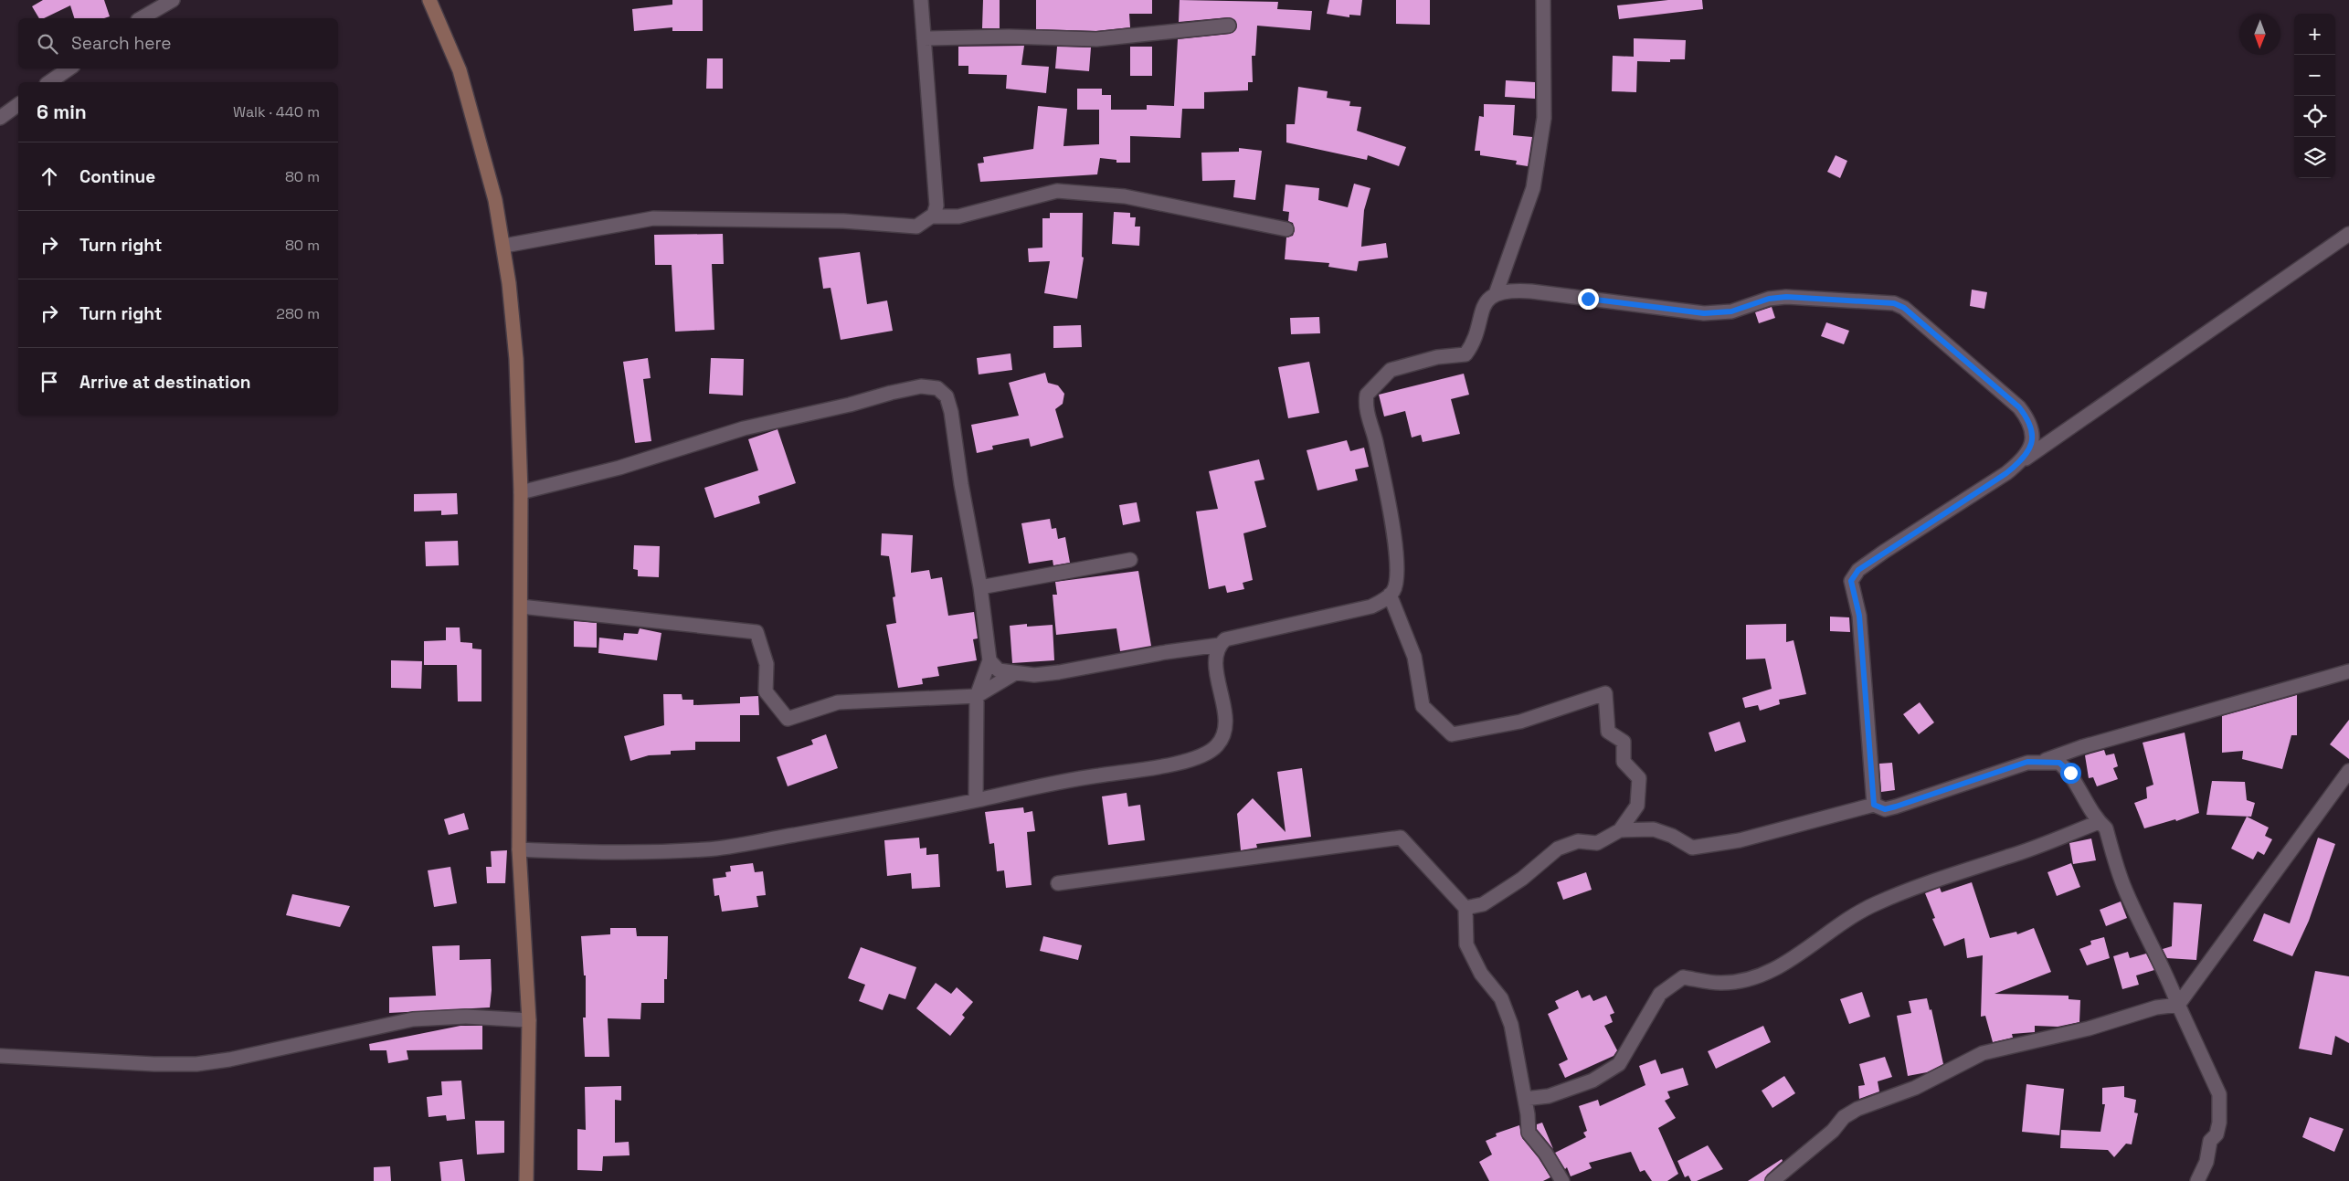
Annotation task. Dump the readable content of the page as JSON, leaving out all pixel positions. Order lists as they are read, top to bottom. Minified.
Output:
{"north":"bottom","page":{"map_buttons":["+","−"],"search":"Search here","heading":["6 min","Walk · 440 m"],"list":[["Continue","80 m"],["Turn right","80 m"],["Turn right","280 m"],"Arrive at destination"]}}
